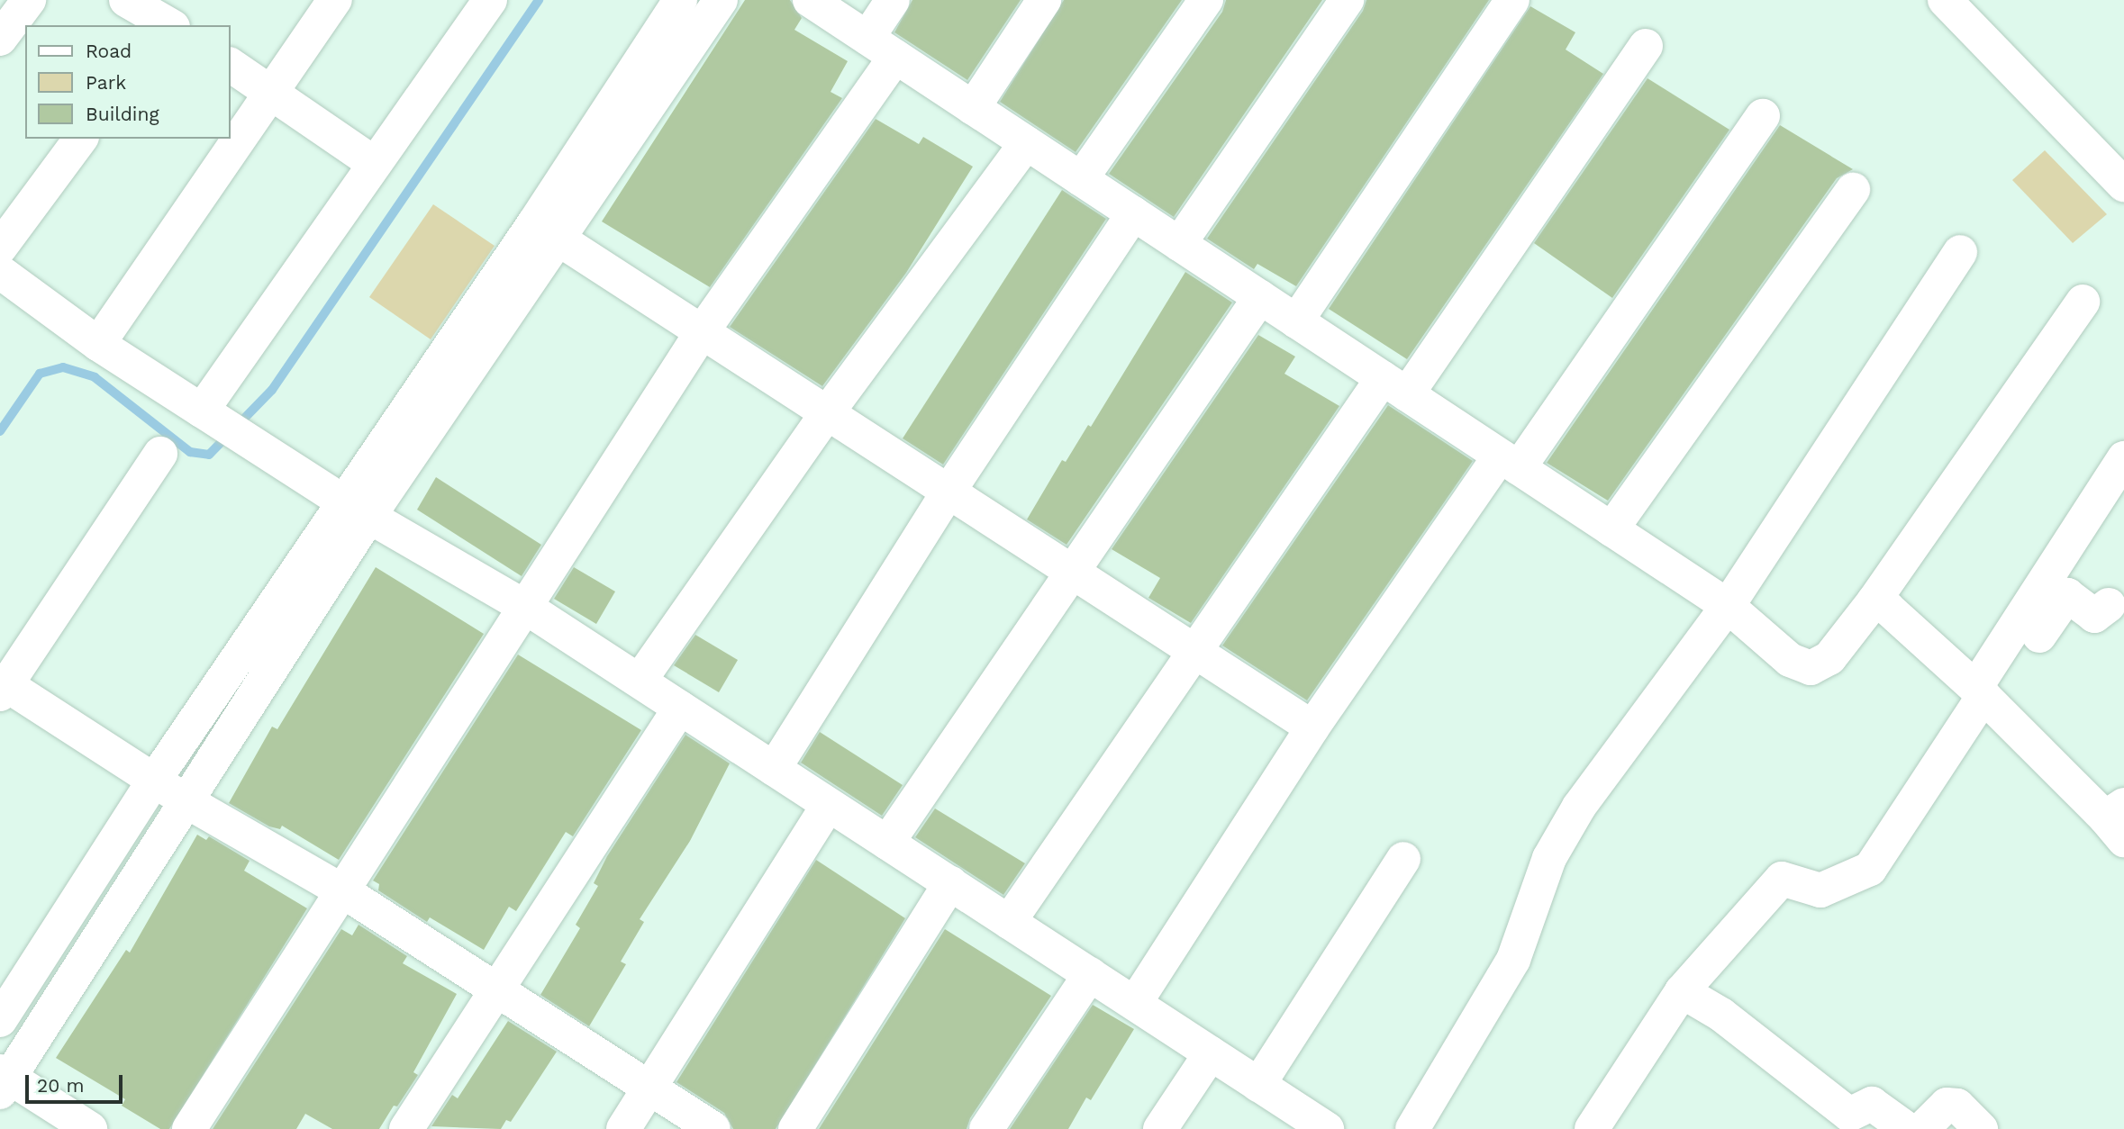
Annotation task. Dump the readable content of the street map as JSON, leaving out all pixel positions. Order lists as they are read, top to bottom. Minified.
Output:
{"legend":["Road","Park","Building"],"scale_bar":"20 m"}
